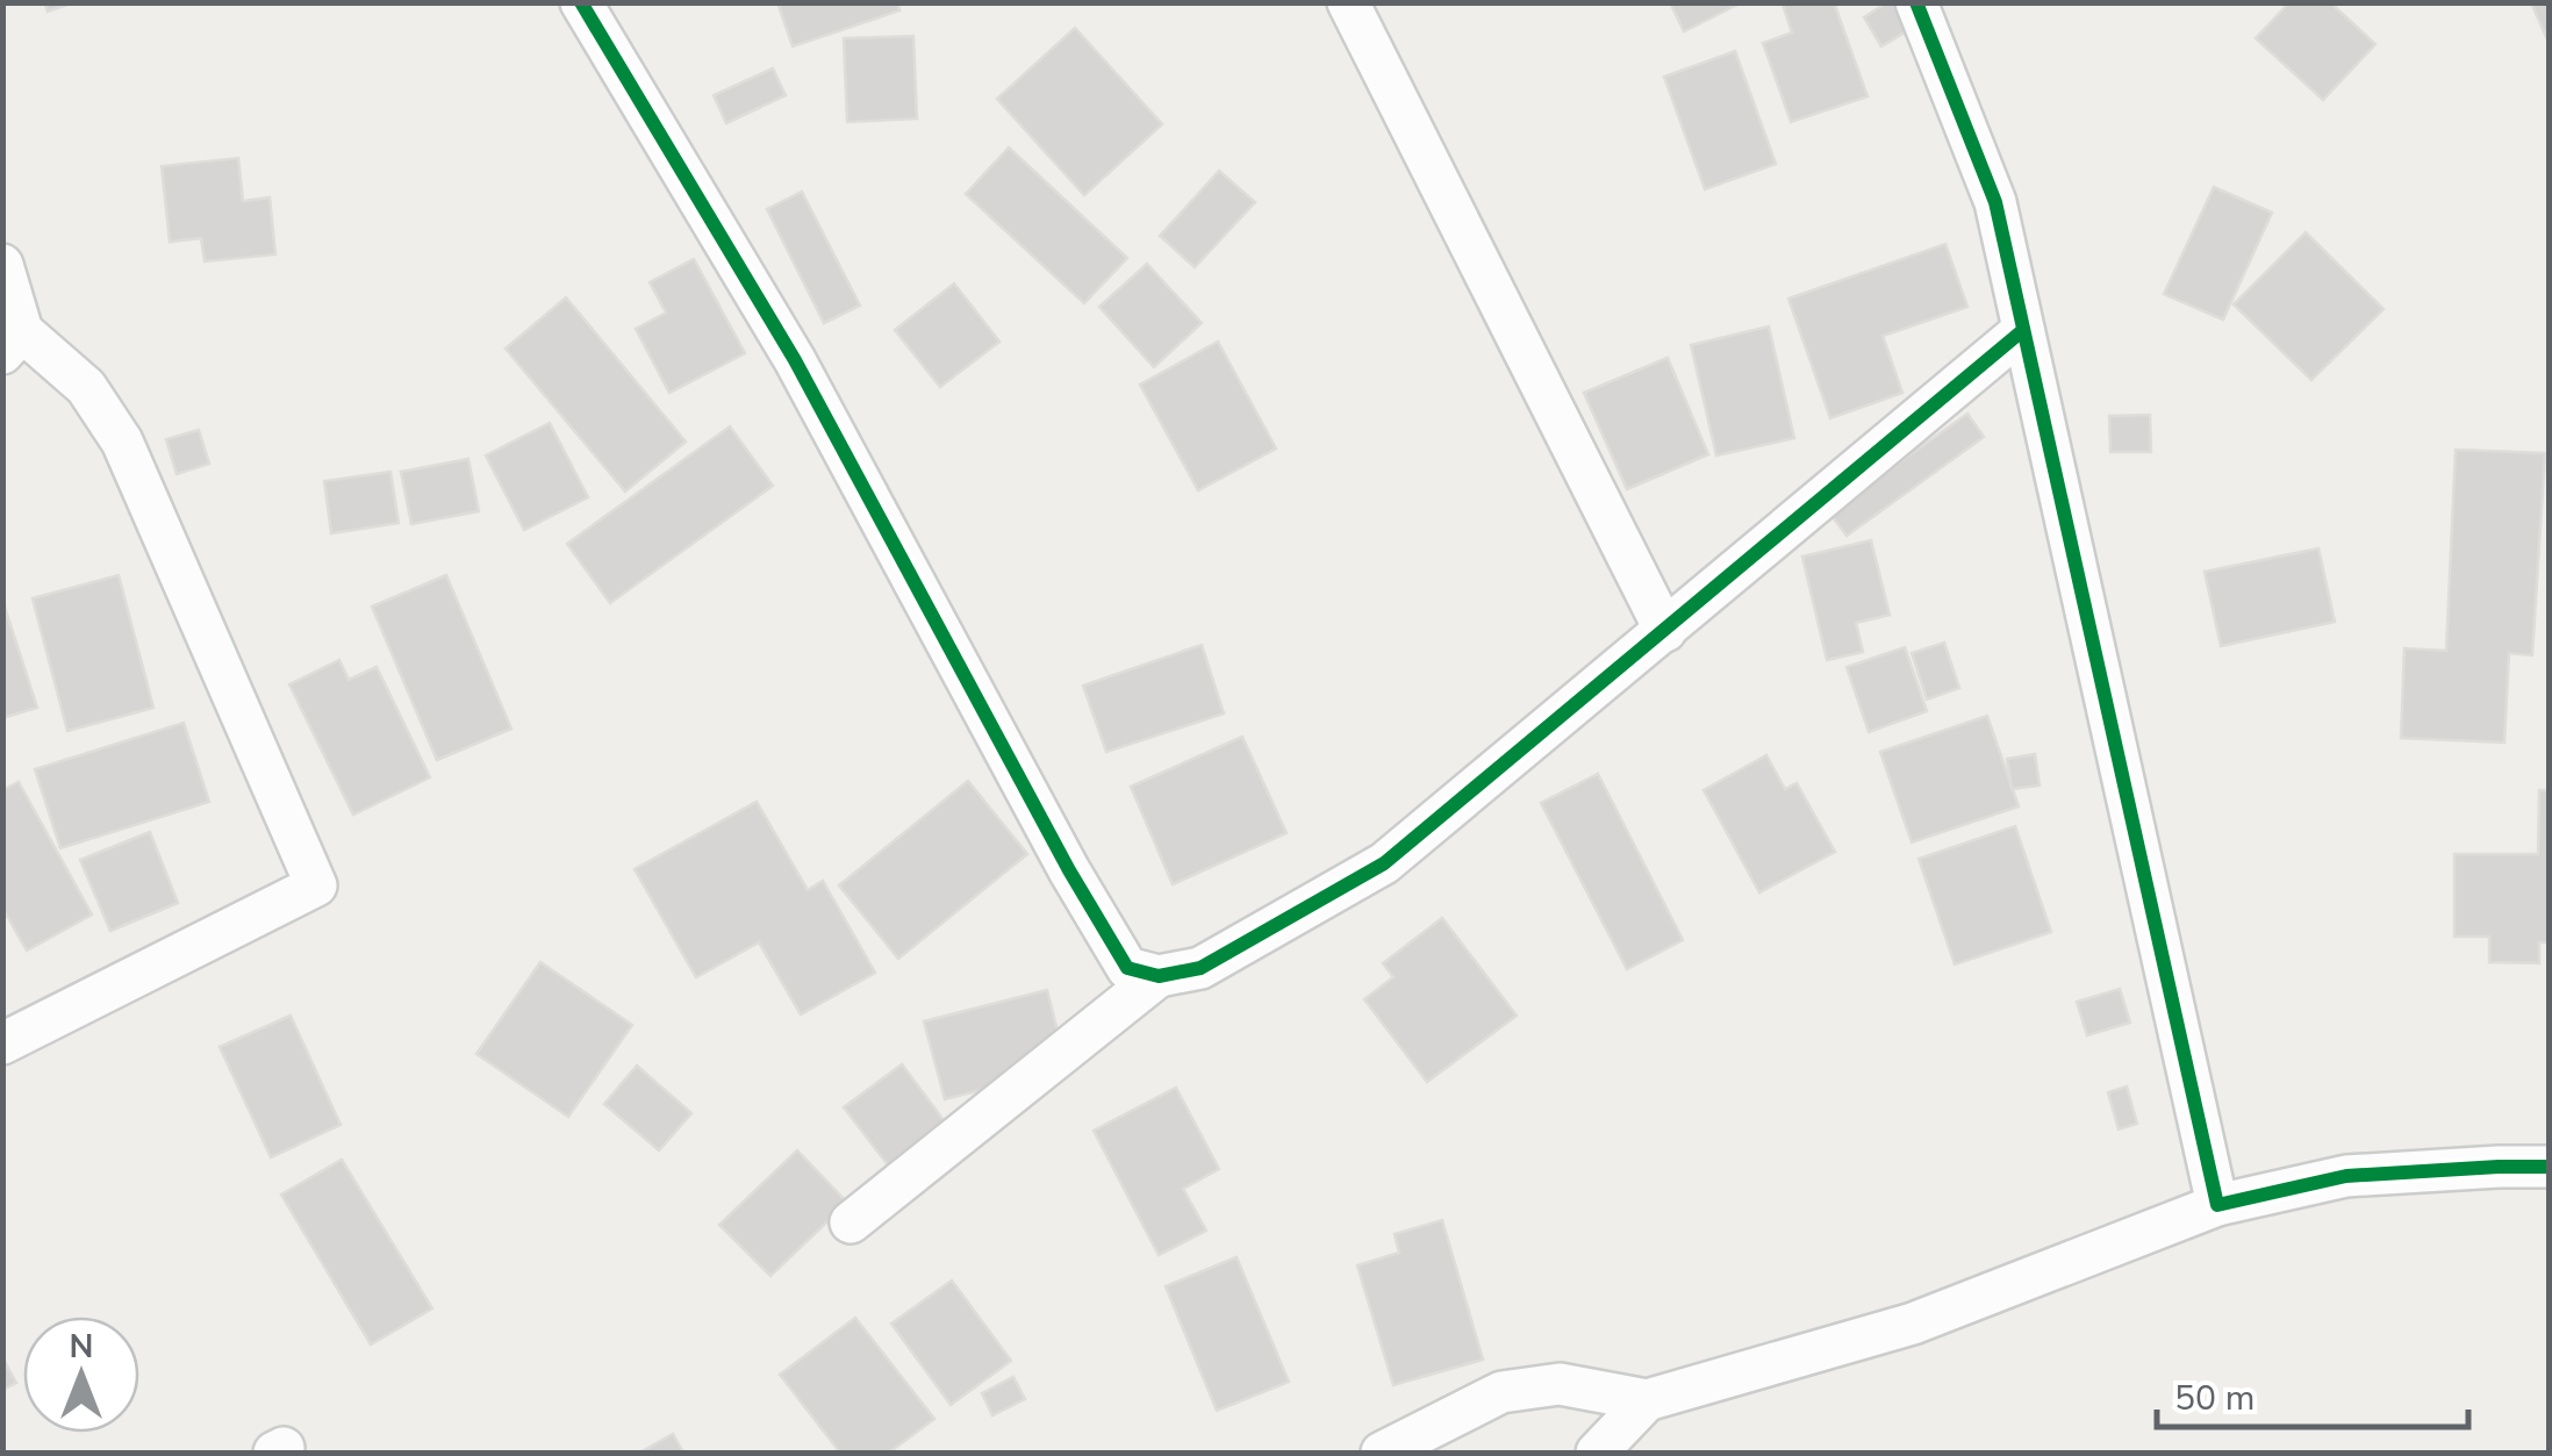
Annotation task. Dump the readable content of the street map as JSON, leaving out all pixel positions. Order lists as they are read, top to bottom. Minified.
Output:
{"scale_bar":"50 m","north":"top"}
